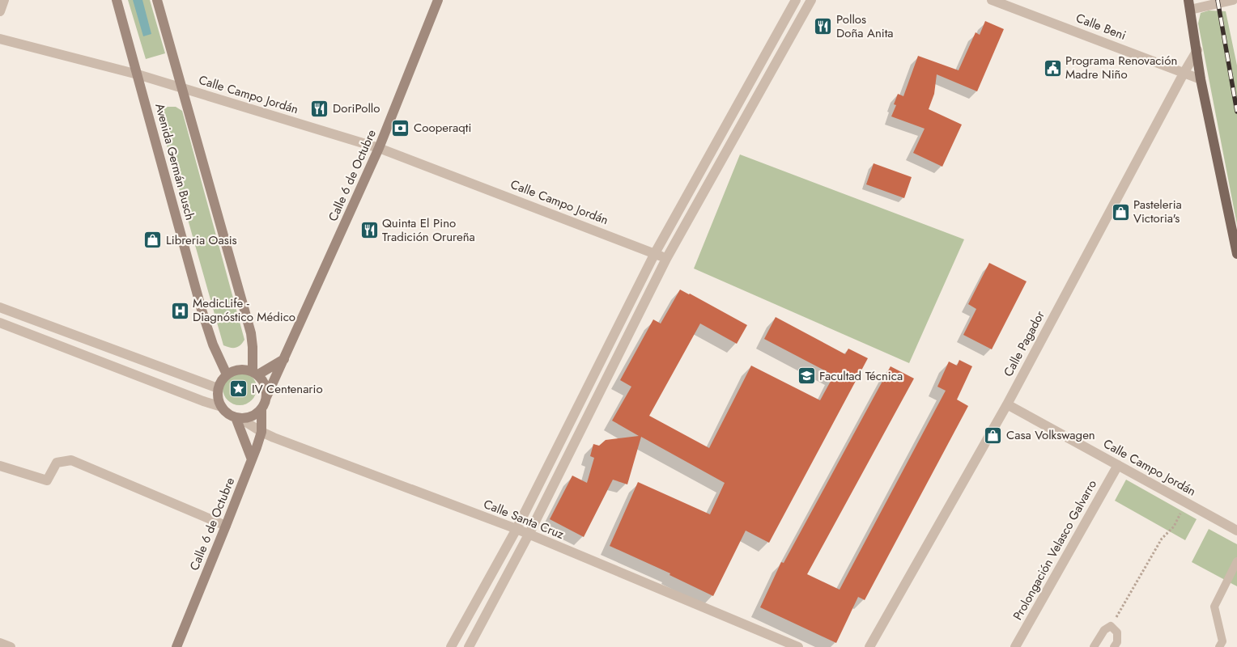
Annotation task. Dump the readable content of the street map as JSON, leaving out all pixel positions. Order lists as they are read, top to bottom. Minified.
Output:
{"streets":{"main road":["Avenida Germán Busch","Calle 6 de Octubre"],"street":["Calle Beni","Calle Campo Jordán","Calle Pagador","Calle Santa Cruz","Prolongación Velasco Galvarro"]},"crossings":[["Calle Beni","Calle Pagador"],["Calle Campo Jordán","Avenida Germán Busch"],["Calle Campo Jordán","Calle 6 de Octubre"],["Calle Campo Jordán","Calle Pagador"],["Calle Campo Jordán","Prolongación Velasco Galvarro"],["Avenida Germán Busch","Calle 6 de Octubre"],["Avenida Germán Busch","Calle Santa Cruz"],["Calle 6 de Octubre","Calle Santa Cruz"]],"places":{"restaurant":["Pollos Doña Anita","DoriPollo","Quinta El Pino Tradición Orureña"],"public building":["Programa Renovación Madre Niño"],"bank":["Cooperaqti"],"shop":["Pasteleria Victoria's","Libreria Oasis","Casa Volkswagen"],"hospital":["MedicLife - Diagnóstico Médico"],"school or university":["Facultad Técnica"],"place":["IV Centenario"]}}
